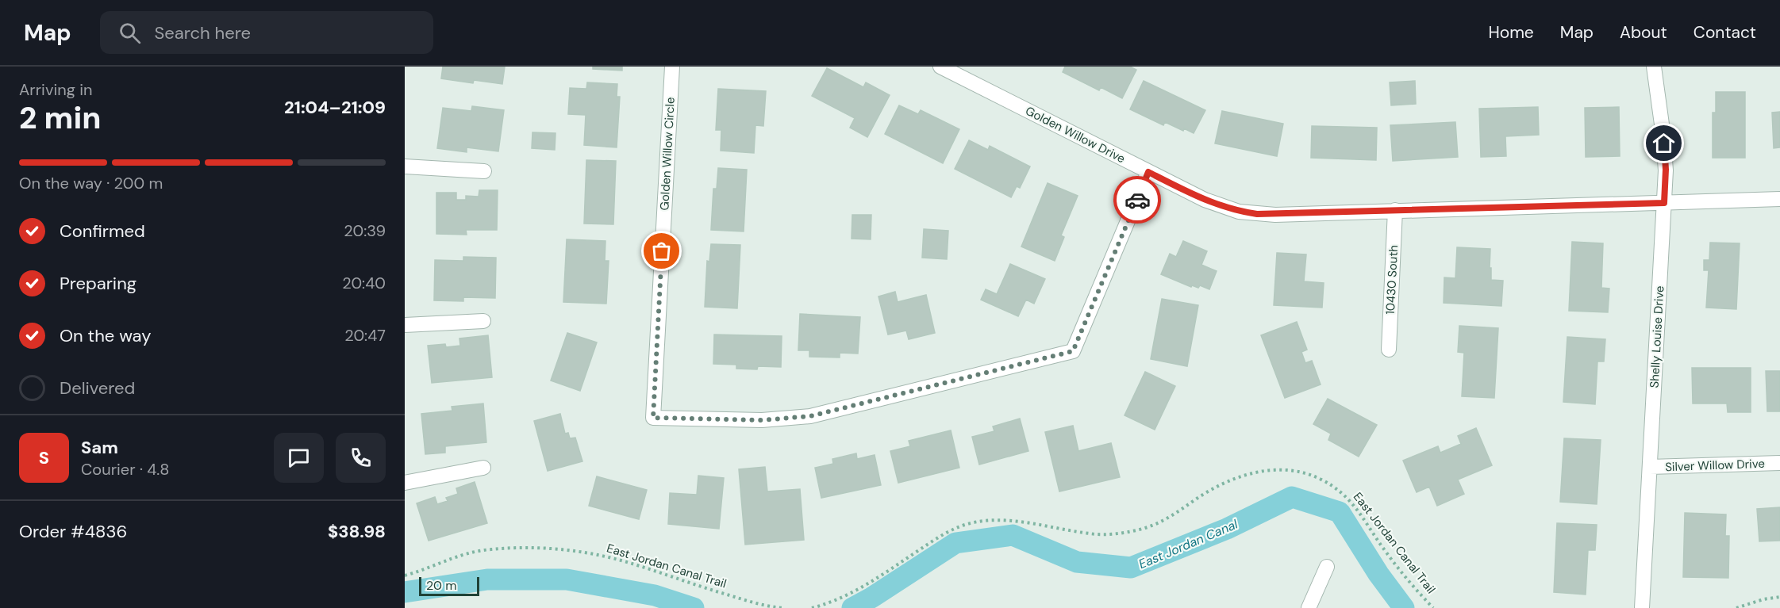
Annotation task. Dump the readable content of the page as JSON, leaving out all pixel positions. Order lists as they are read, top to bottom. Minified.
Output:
{"streets":{"street":["Golden Willow Drive","Golden Willow Circle","10430 South","Shelly Louise Drive","Silver Willow Drive"],"path":["East Jordan Canal Trail"]},"crossings":[["Golden Willow Drive","Golden Willow Circle"],["Golden Willow Drive","10430 South"],["Golden Willow Drive","Shelly Louise Drive"],["Shelly Louise Drive","Silver Willow Drive"]],"water":["East Jordan Canal"],"scale_bar":"20 m","page":{"header":"Map","search":"Search here","nav":["Home","Map","About","Contact"],"heading":["2 min","Arriving in","21:04–21:09"],"panel":["Sam","Courier · 4.8","Order #4836","$38.98"],"bar":"On the way · 200 m","list":[["Confirmed","20:39"],["Preparing","20:40"],["On the way","20:47"],"Delivered"],"round":"S","scale":"20 m"}}
